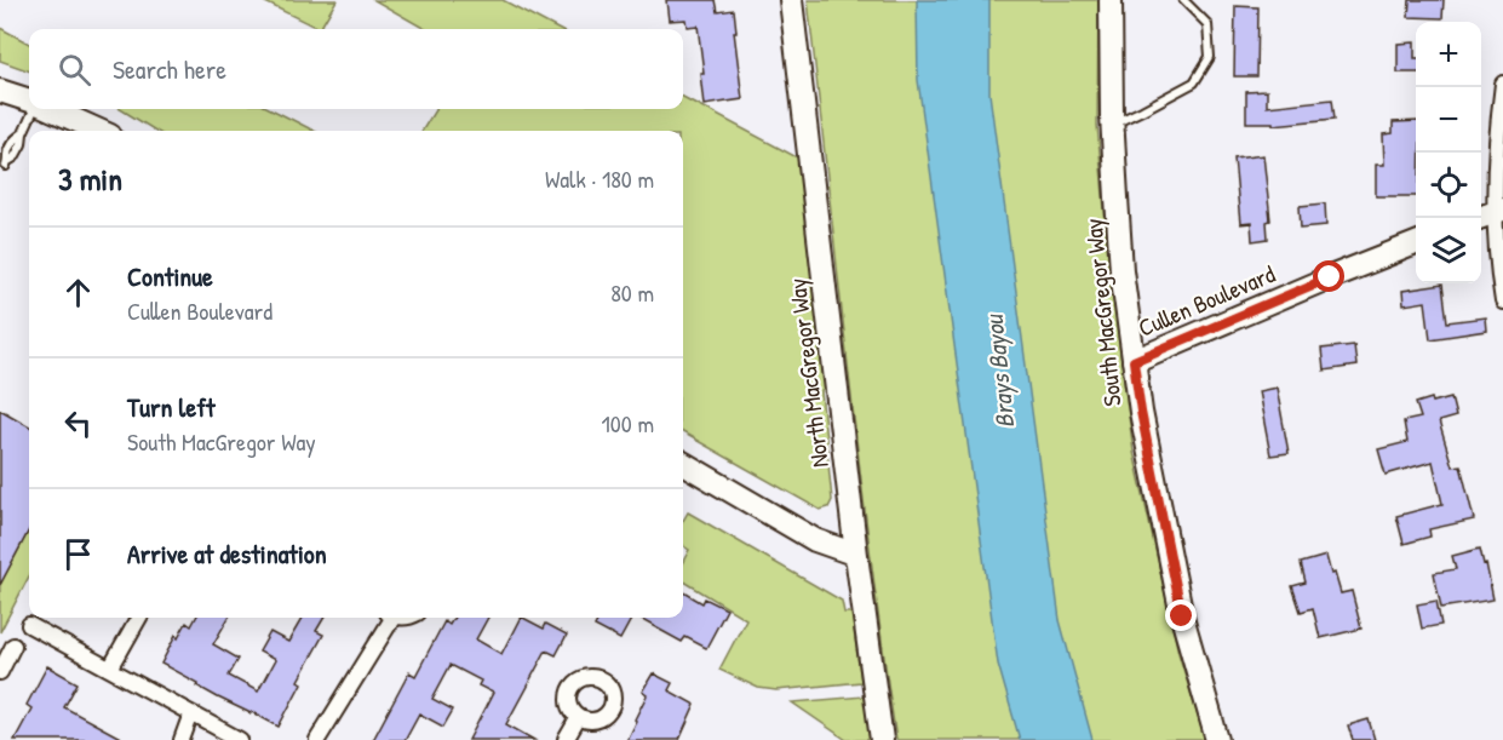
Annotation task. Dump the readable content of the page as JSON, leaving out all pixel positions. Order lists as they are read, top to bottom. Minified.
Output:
{"streets":{"street":["Cullen Boulevard","South MacGregor Way","North MacGregor Way"]},"crossings":[["Cullen Boulevard","South MacGregor Way"]],"water":["Brays Bayou"],"page":{"map_buttons":["+","−"],"search":"Search here","heading":["3 min","Walk · 180 m"],"list":[["Continue","Cullen Boulevard","80 m"],["Turn left","South MacGregor Way","100 m"],"Arrive at destination"]}}
